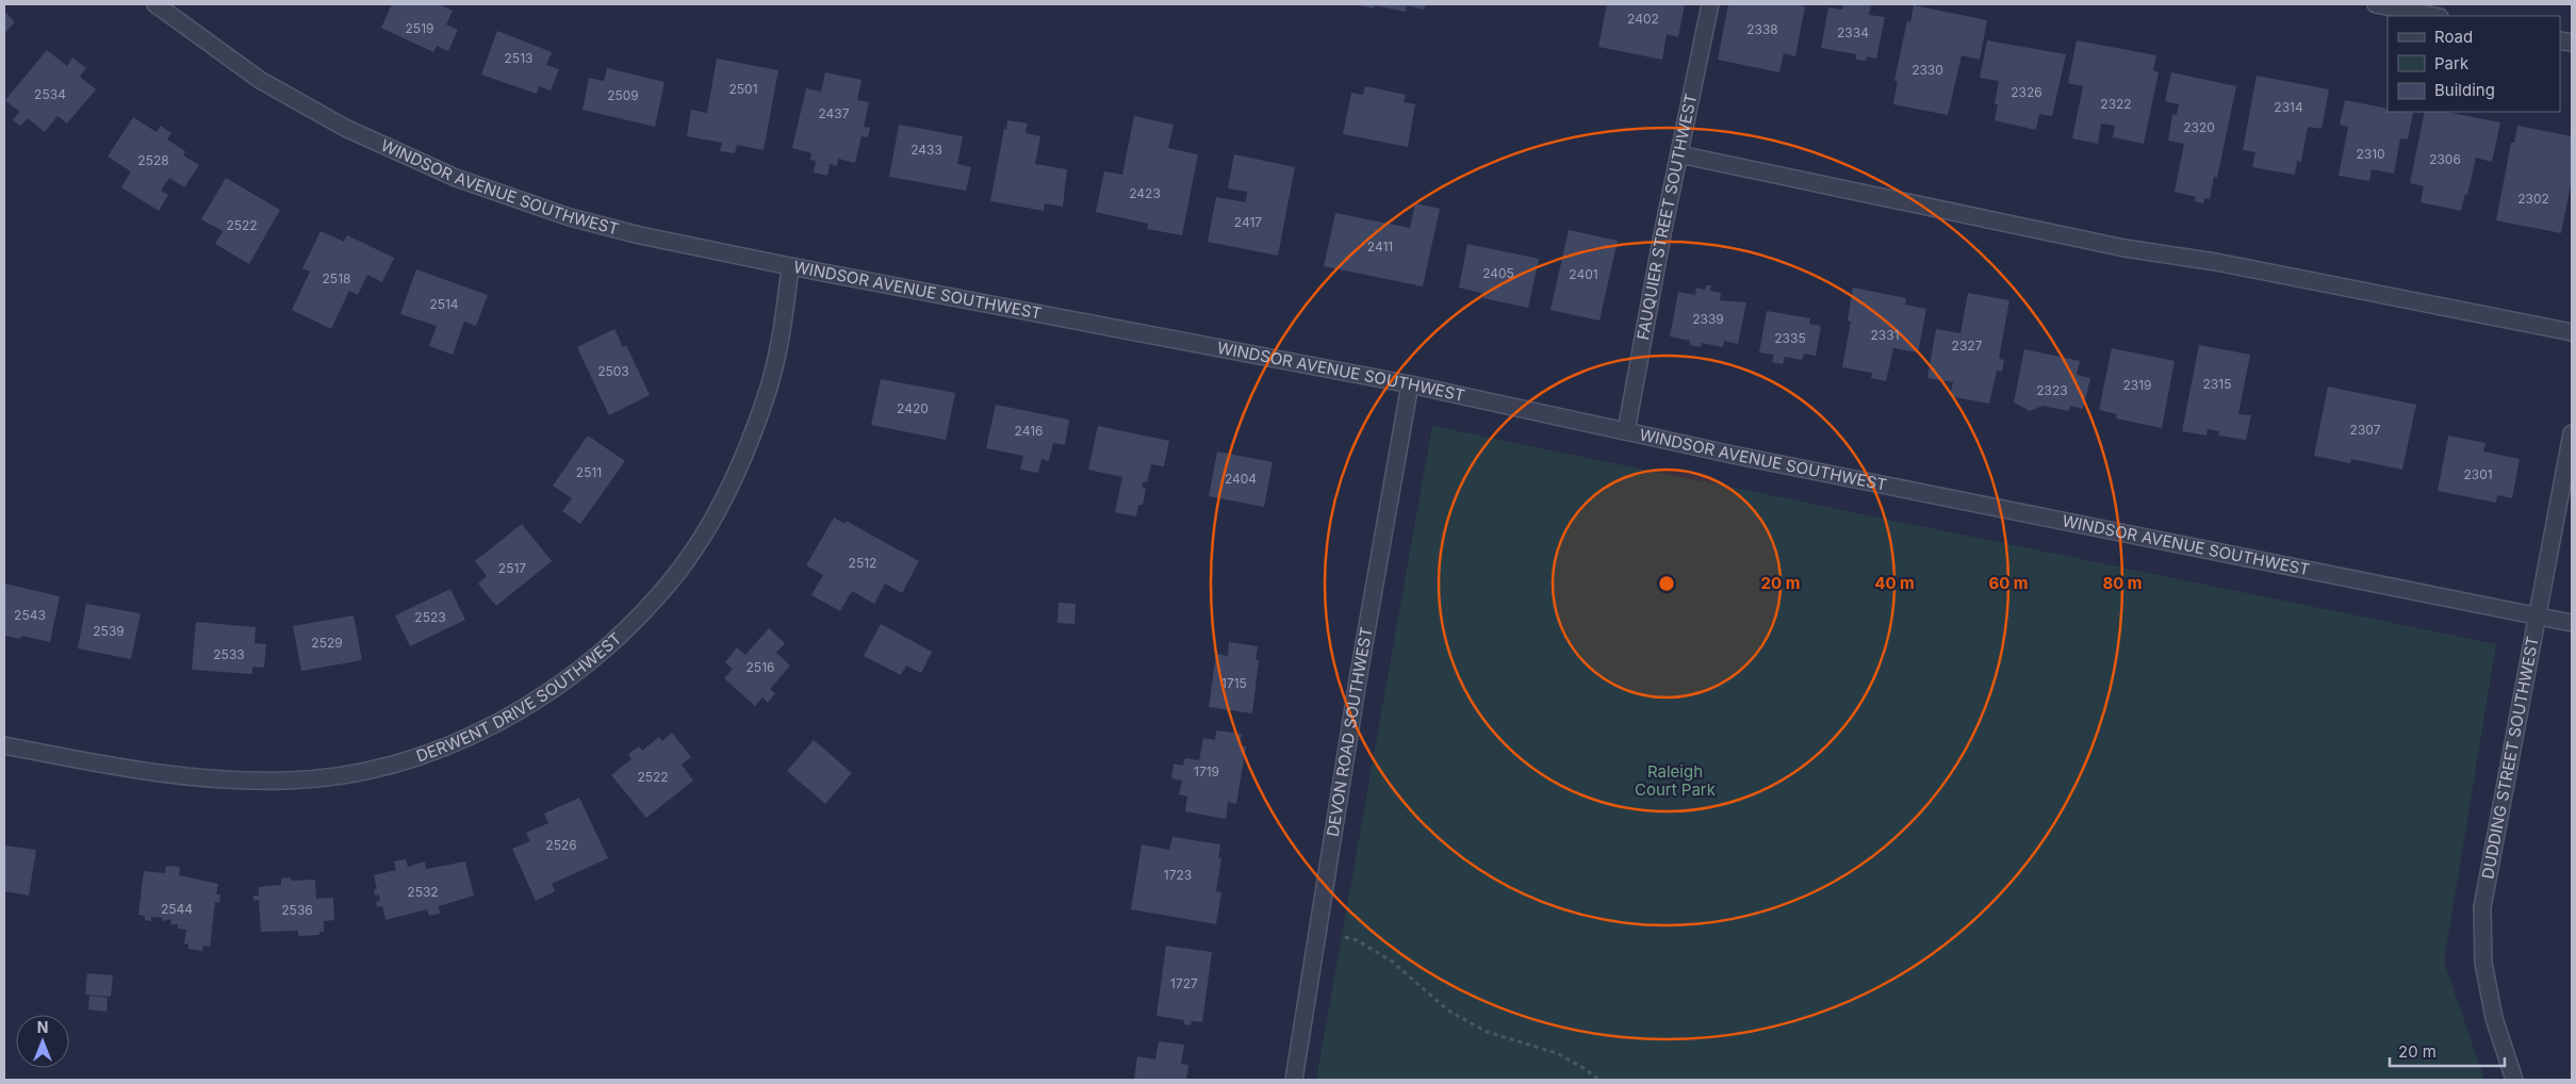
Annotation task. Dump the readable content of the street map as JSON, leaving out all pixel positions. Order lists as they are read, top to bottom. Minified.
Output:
{"streets":{"street":["WINDSOR AVENUE SOUTHWEST","FAUQUIER STREET SOUTHWEST","DERWENT DRIVE SOUTHWEST","DEVON ROAD SOUTHWEST","DUDDING STREET SOUTHWEST"]},"crossings":[["WINDSOR AVENUE SOUTHWEST","FAUQUIER STREET SOUTHWEST"],["WINDSOR AVENUE SOUTHWEST","DERWENT DRIVE SOUTHWEST"],["WINDSOR AVENUE SOUTHWEST","DEVON ROAD SOUTHWEST"],["WINDSOR AVENUE SOUTHWEST","DUDDING STREET SOUTHWEST"]],"parks":["Raleigh Court Park"],"house_numbers":["2402","2519","2338","2334","2513","2330","2501","2326","2534","2509","2322","2314","2437","2320","2433","2310","2306","2528","2423","2302","2417","2522","2411","2405","2401","2518","2514","2339","2331","2335","2327","2503","2315","2319","2323","2420","2307","2416","2511","2301","2404","2512","2517","2543","2523","2539","2529","2533","2516","1715","1719","2522","2526","1723","2532","2544","2536","1727"],"legend":["Road","Park","Building"],"scale_bar":"20 m","north":"top","rings":["20 m","40 m","60 m","80 m"]}
